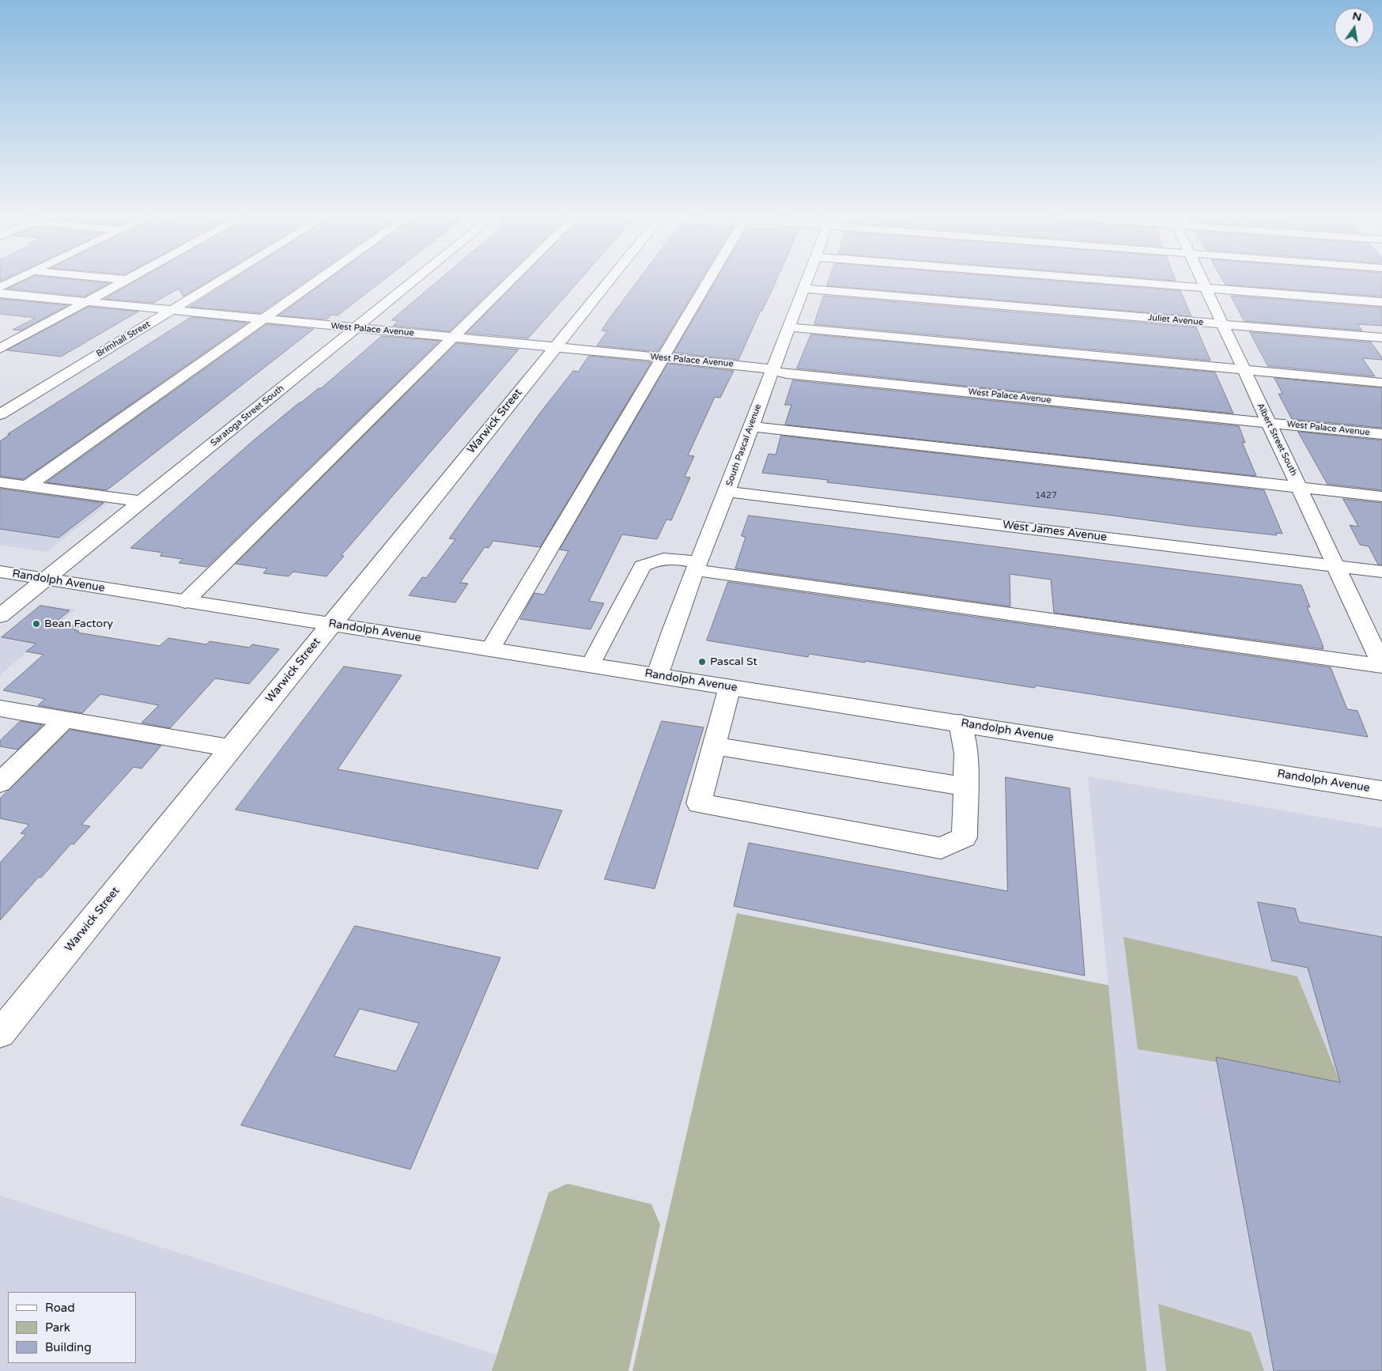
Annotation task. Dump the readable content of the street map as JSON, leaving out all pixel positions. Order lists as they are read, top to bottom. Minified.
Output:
{"streets":{"street":["Juliet Avenue","West Palace Avenue","Brimhall Street","Saratoga Street South","Warwick Street","Albert Street South","South Pascal Avenue","West James Avenue","Randolph Avenue"]},"crossings":[["Juliet Avenue","Albert Street South"],["Juliet Avenue","South Pascal Avenue"],["West Palace Avenue","Brimhall Street"],["West Palace Avenue","Saratoga Street South"],["West Palace Avenue","Warwick Street"],["West Palace Avenue","Albert Street South"],["West Palace Avenue","South Pascal Avenue"],["Saratoga Street South","Randolph Avenue"],["Warwick Street","Randolph Avenue"],["Albert Street South","West James Avenue"],["South Pascal Avenue","West James Avenue"],["South Pascal Avenue","Randolph Avenue"]],"places":["Bean Factory","Pascal St"],"house_numbers":["1427"],"legend":["Road","Park","Building"],"north":"top"}
